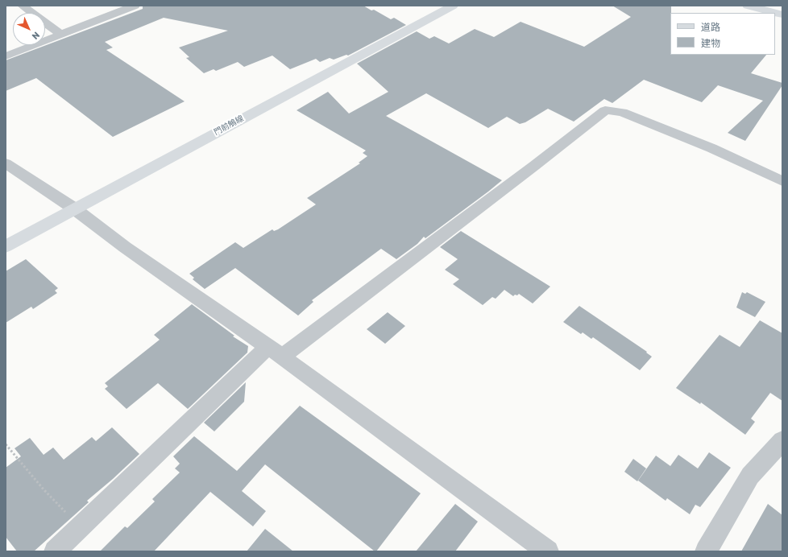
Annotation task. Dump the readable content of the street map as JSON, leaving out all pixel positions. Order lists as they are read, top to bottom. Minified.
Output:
{"streets":{"main road":["門前鵤線"]},"legend":["道路","建物"],"north":"bottom right"}
